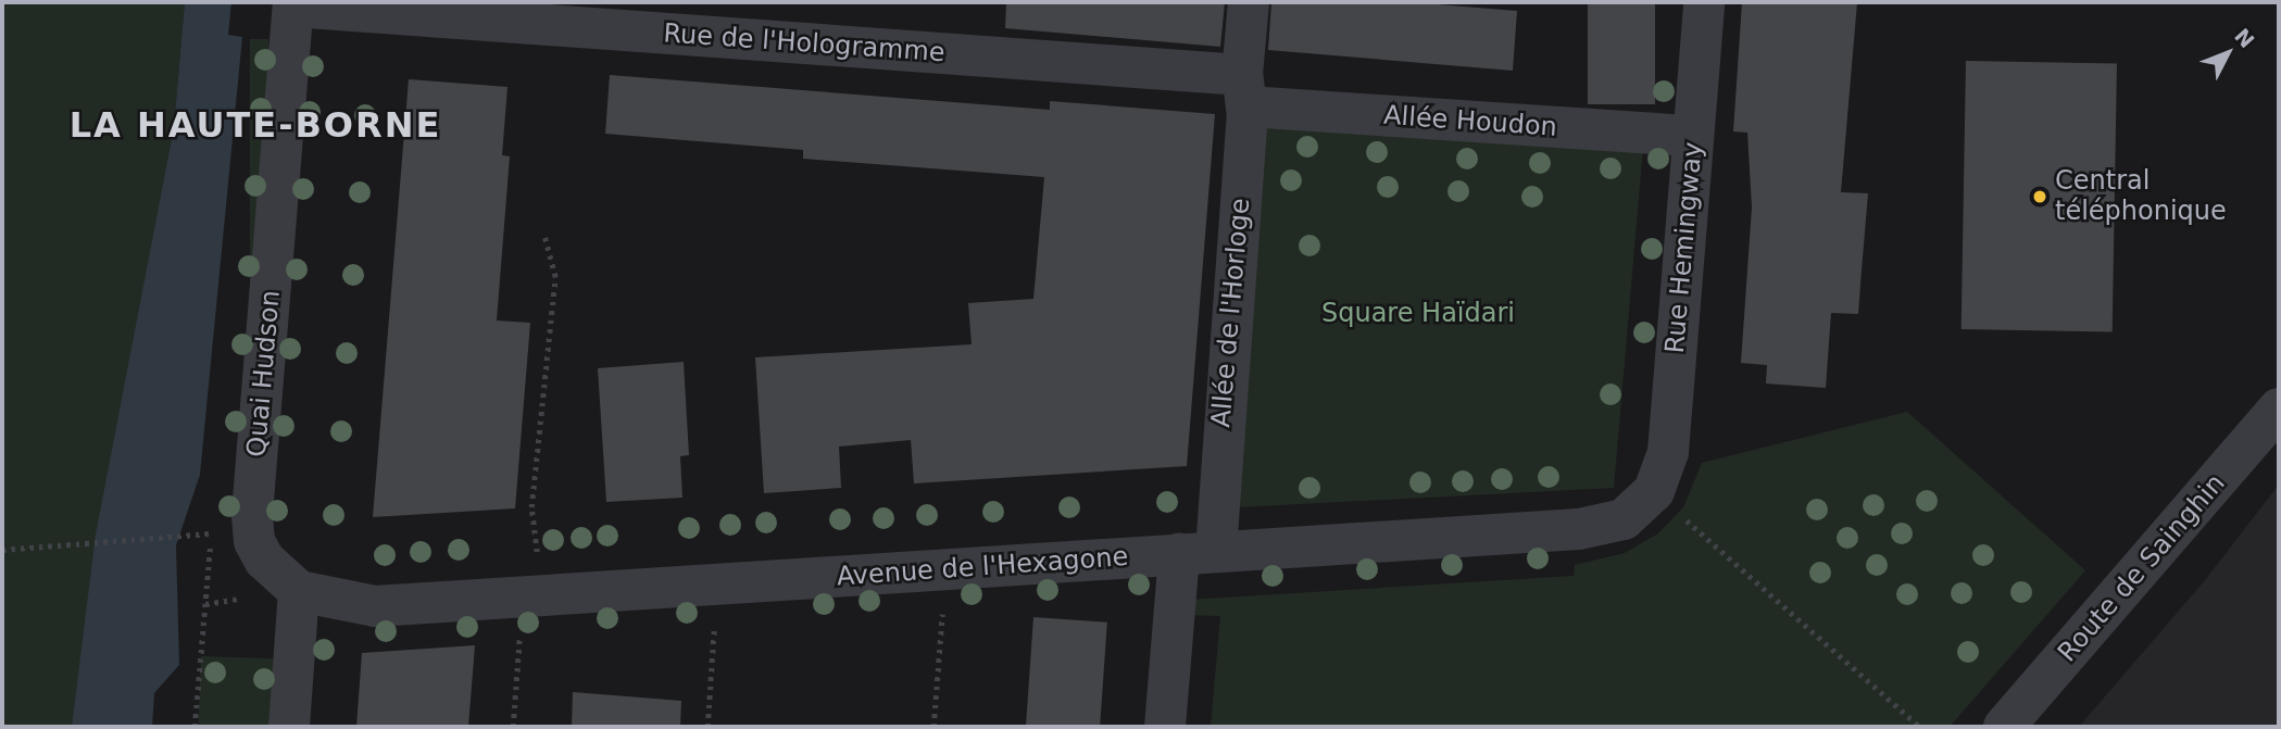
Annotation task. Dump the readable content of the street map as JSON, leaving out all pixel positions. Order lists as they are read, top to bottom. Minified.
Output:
{"streets":{"street":["Rue de l'Hologramme","Allée Houdon","Rue Hemingway","Allée de l'Horloge","Quai Hudson","Avenue de l'Hexagone","Route de Sainghin"]},"crossings":[["Rue de l'Hologramme","Allée Houdon"],["Rue de l'Hologramme","Allée de l'Horloge"],["Rue de l'Hologramme","Quai Hudson"],["Allée Houdon","Rue Hemingway"],["Allée Houdon","Allée de l'Horloge"],["Rue Hemingway","Avenue de l'Hexagone"],["Allée de l'Horloge","Avenue de l'Hexagone"],["Quai Hudson","Avenue de l'Hexagone"]],"districts":["LA HAUTE-BORNE"],"parks":["Square Haïdari"],"places":["Central téléphonique"],"north":"top right"}
